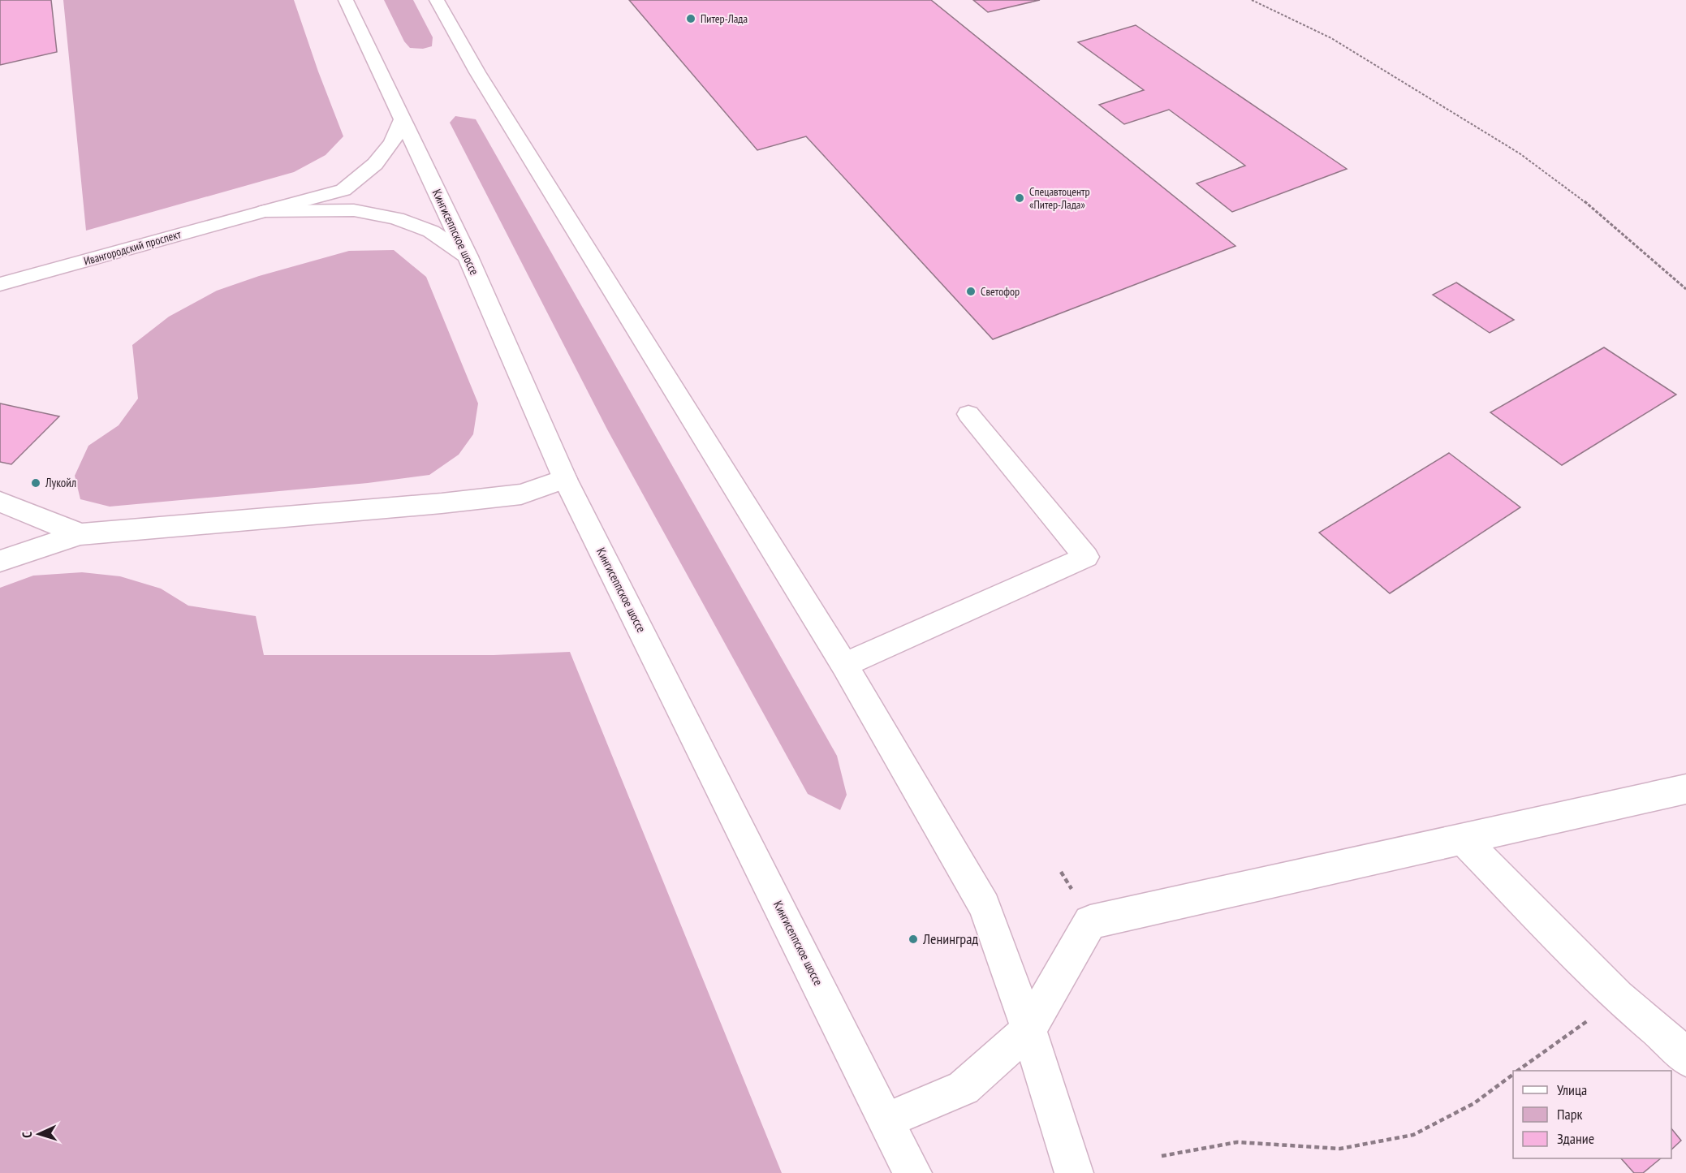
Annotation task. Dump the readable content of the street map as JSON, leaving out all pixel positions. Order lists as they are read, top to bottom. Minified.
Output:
{"streets":{"main road":["Кингисеппское шоссе","Ивангородский проспект"]},"crossings":[["Кингисеппское шоссе","Ивангородский проспект"]],"places":["Питер-Лада","Спецавтоцентр «Питер-Лада»","Светофор","Лукойл","Ленинград"],"legend":["Улица","Парк","Здание"],"north":"left"}
